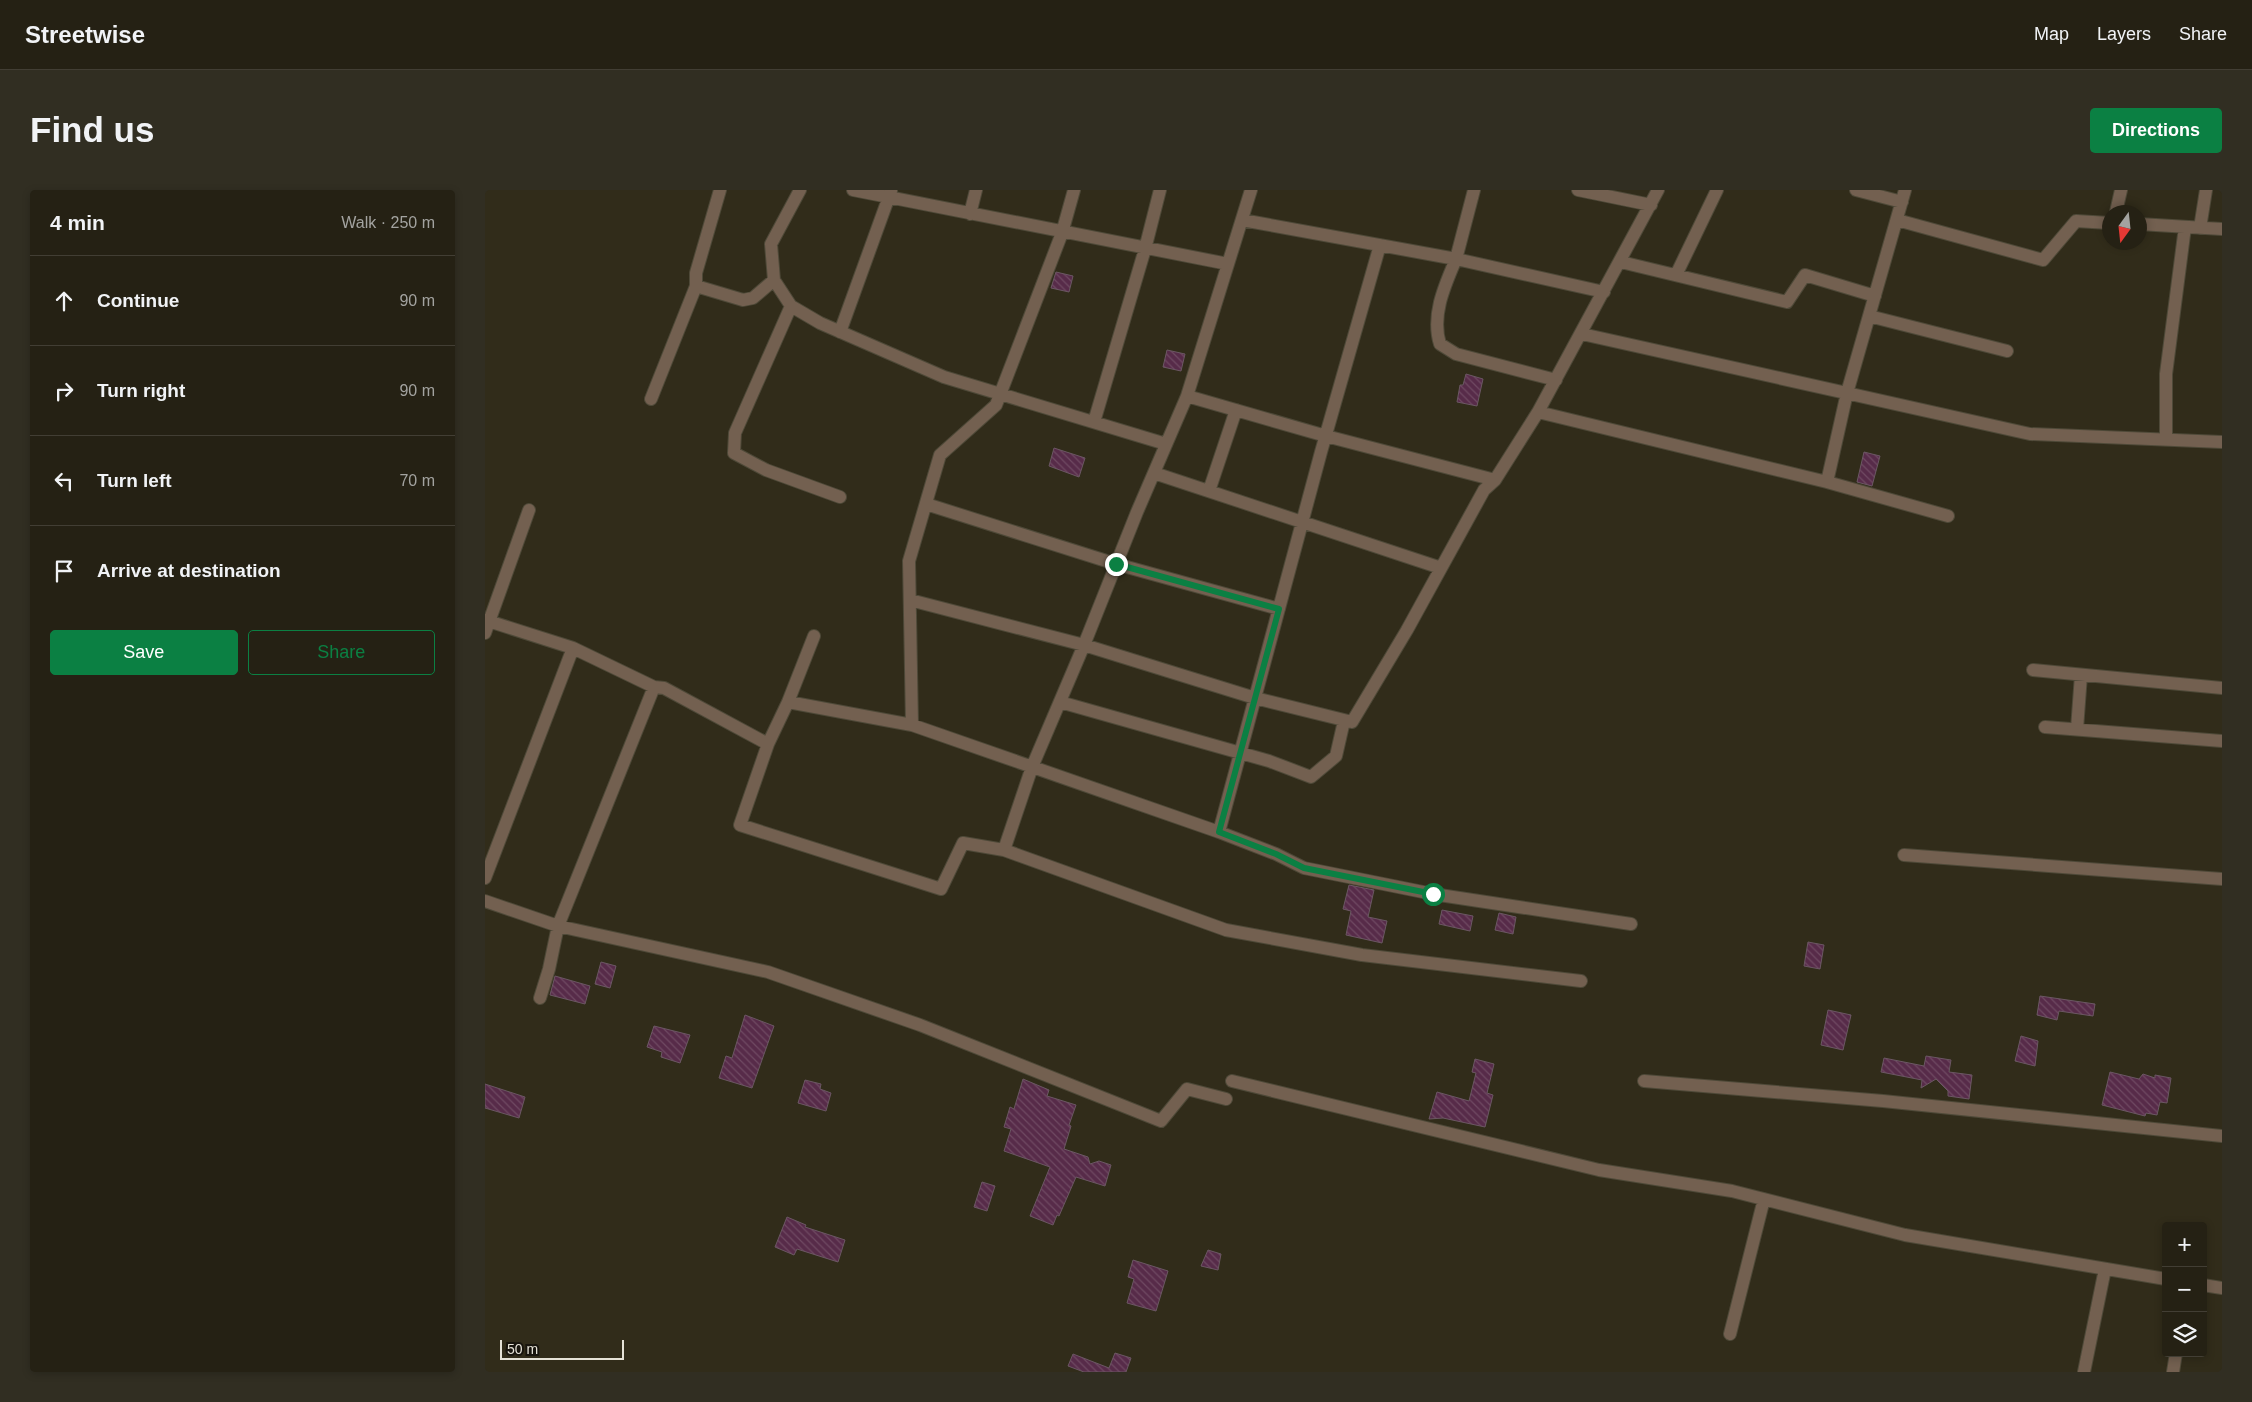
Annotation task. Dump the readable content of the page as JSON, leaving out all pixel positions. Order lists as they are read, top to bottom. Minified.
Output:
{"scale_bar":"50 m","north":"bottom","page":{"header":"Streetwise","nav":["Map","Layers","Share"],"buttons":["Directions",["Save","Share"]],"title":"Find us","heading":["4 min","Walk · 250 m"],"list":[["Continue","90 m"],["Turn right","90 m"],["Turn left","70 m"],"Arrive at destination"],"map_buttons":["+","−"],"scale":"50 m"}}
